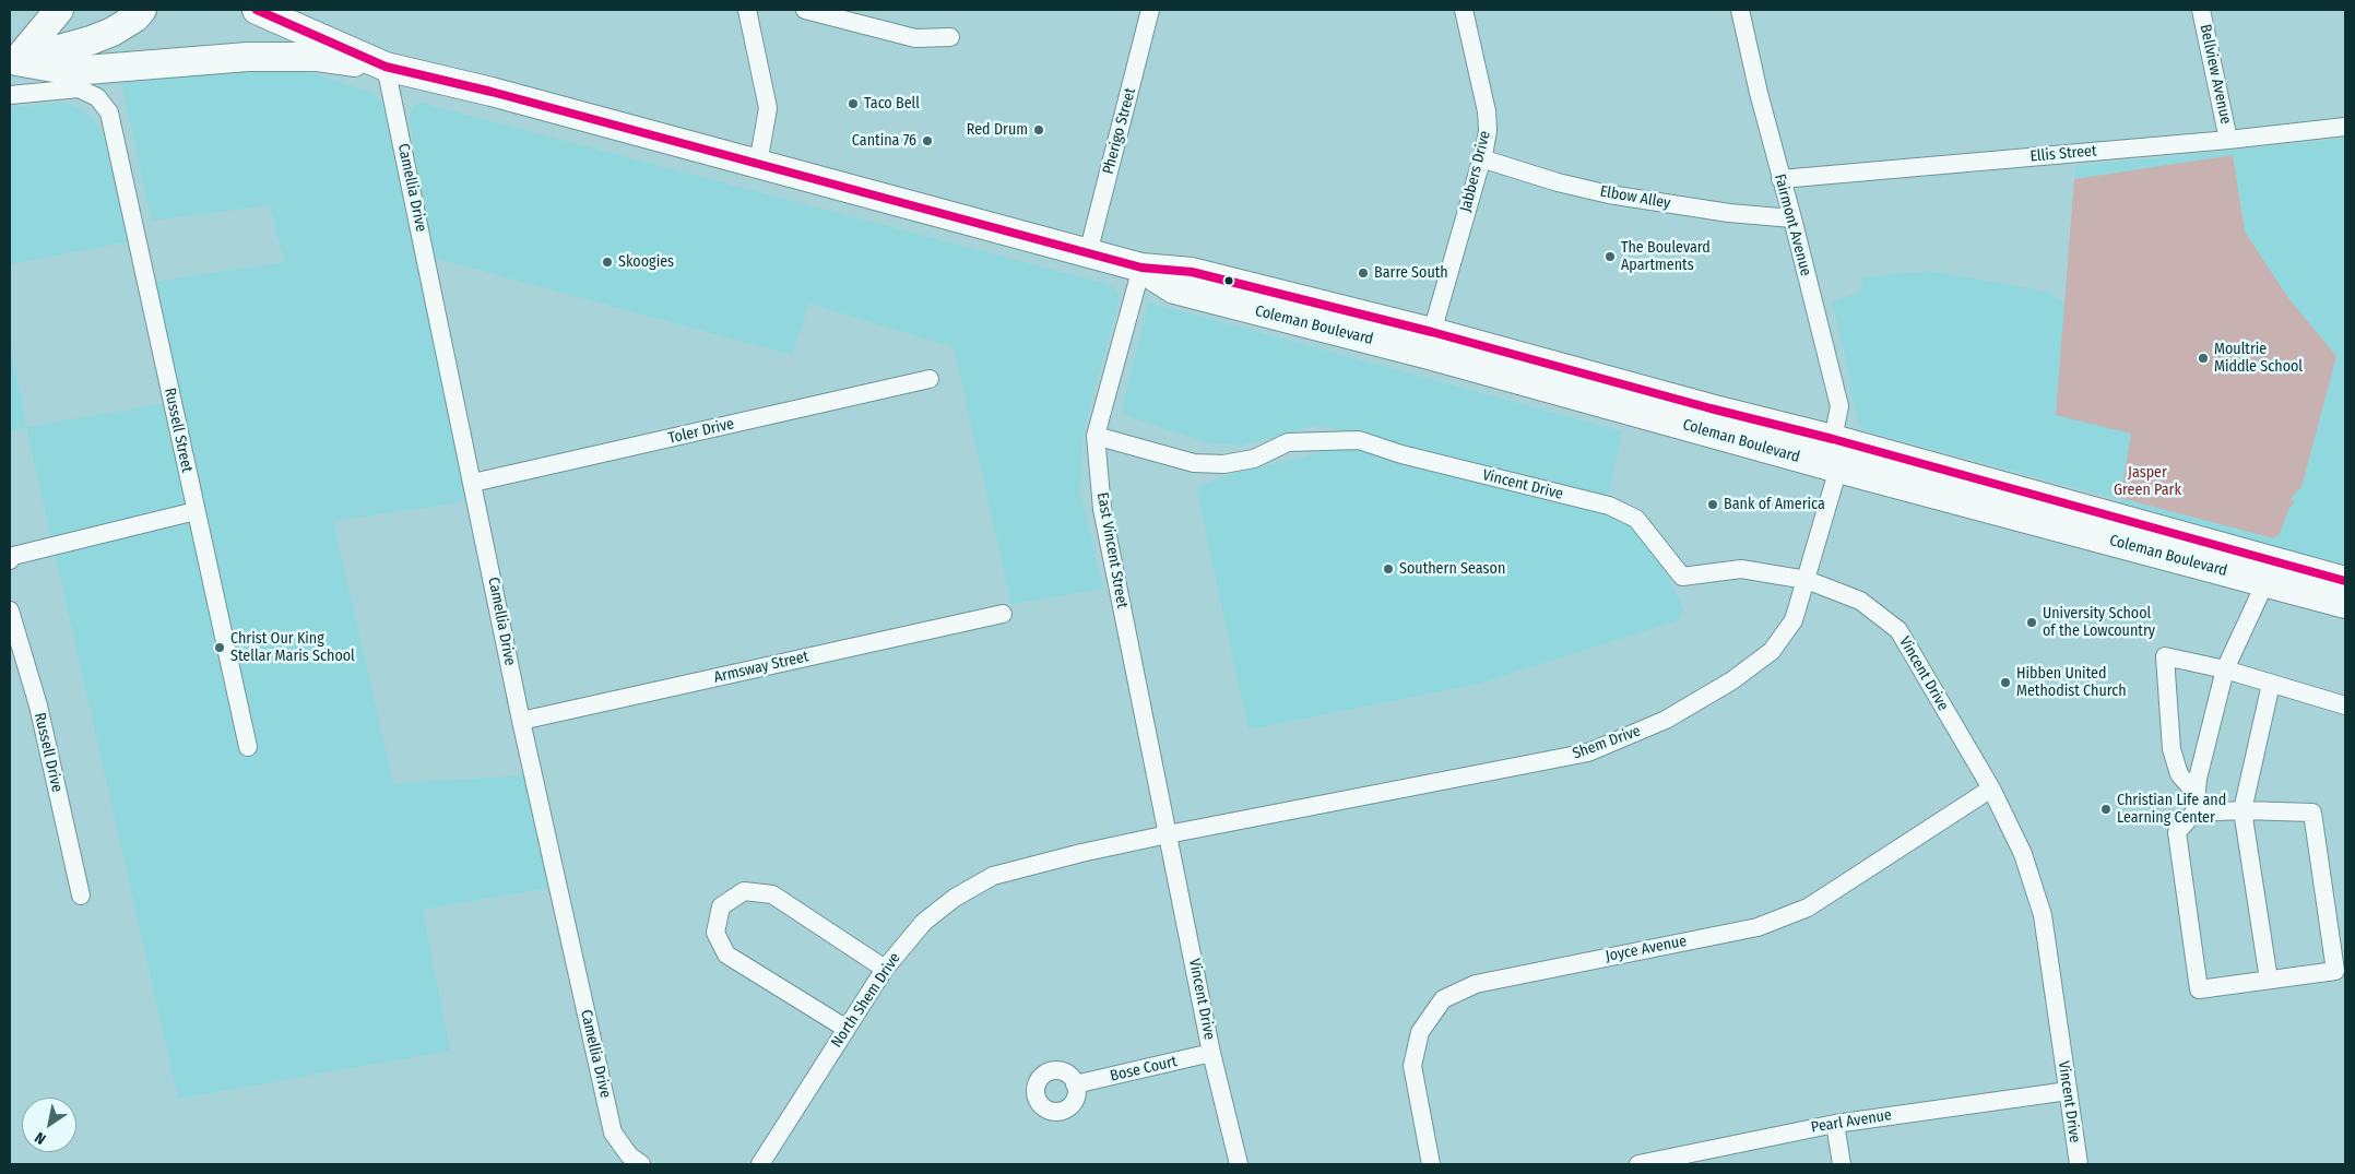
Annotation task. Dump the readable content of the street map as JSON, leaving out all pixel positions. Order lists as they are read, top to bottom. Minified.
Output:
{"streets":{"main road":["Coleman Boulevard"],"street":["Bellview Avenue","Pherigo Street","Ellis Street","Jabbers Drive","Camellia Drive","Elbow Alley","Fairmont Avenue","Russell Street","Toler Drive","Vincent Drive","East Vincent Street","Armsway Street","Shem Drive","Russell Drive","Joyce Avenue","North Shem Drive","Bose Court","Pearl Avenue"]},"crossings":[["Bellview Avenue","Ellis Street"],["Pherigo Street","Coleman Boulevard"],["Ellis Street","Fairmont Avenue"],["Jabbers Drive","Elbow Alley"],["Jabbers Drive","Coleman Boulevard"],["Camellia Drive","Coleman Boulevard"],["Camellia Drive","Toler Drive"],["Camellia Drive","Armsway Street"],["Elbow Alley","Fairmont Avenue"],["Fairmont Avenue","Coleman Boulevard"],["Fairmont Avenue","Shem Drive"],["Coleman Boulevard","East Vincent Street"],["Coleman Boulevard","Shem Drive"],["Vincent Drive","East Vincent Street"],["Vincent Drive","Shem Drive"],["Vincent Drive","Joyce Avenue"],["Vincent Drive","North Shem Drive"],["Vincent Drive","Bose Court"],["Vincent Drive","Pearl Avenue"],["East Vincent Street","Shem Drive"],["East Vincent Street","North Shem Drive"],["Shem Drive","North Shem Drive"]],"parks":["Jasper Green Park"],"places":["Taco Bell","Red Drum","Cantina 76","The Boulevard Apartments","Skoogies","Barre South","Moultrie Middle School","Bank of America","Southern Season","University School of the Lowcountry","Christ Our King Stellar Maris School","Hibben United Methodist Church","Christian Life and Learning Center"],"north":"bottom left"}
